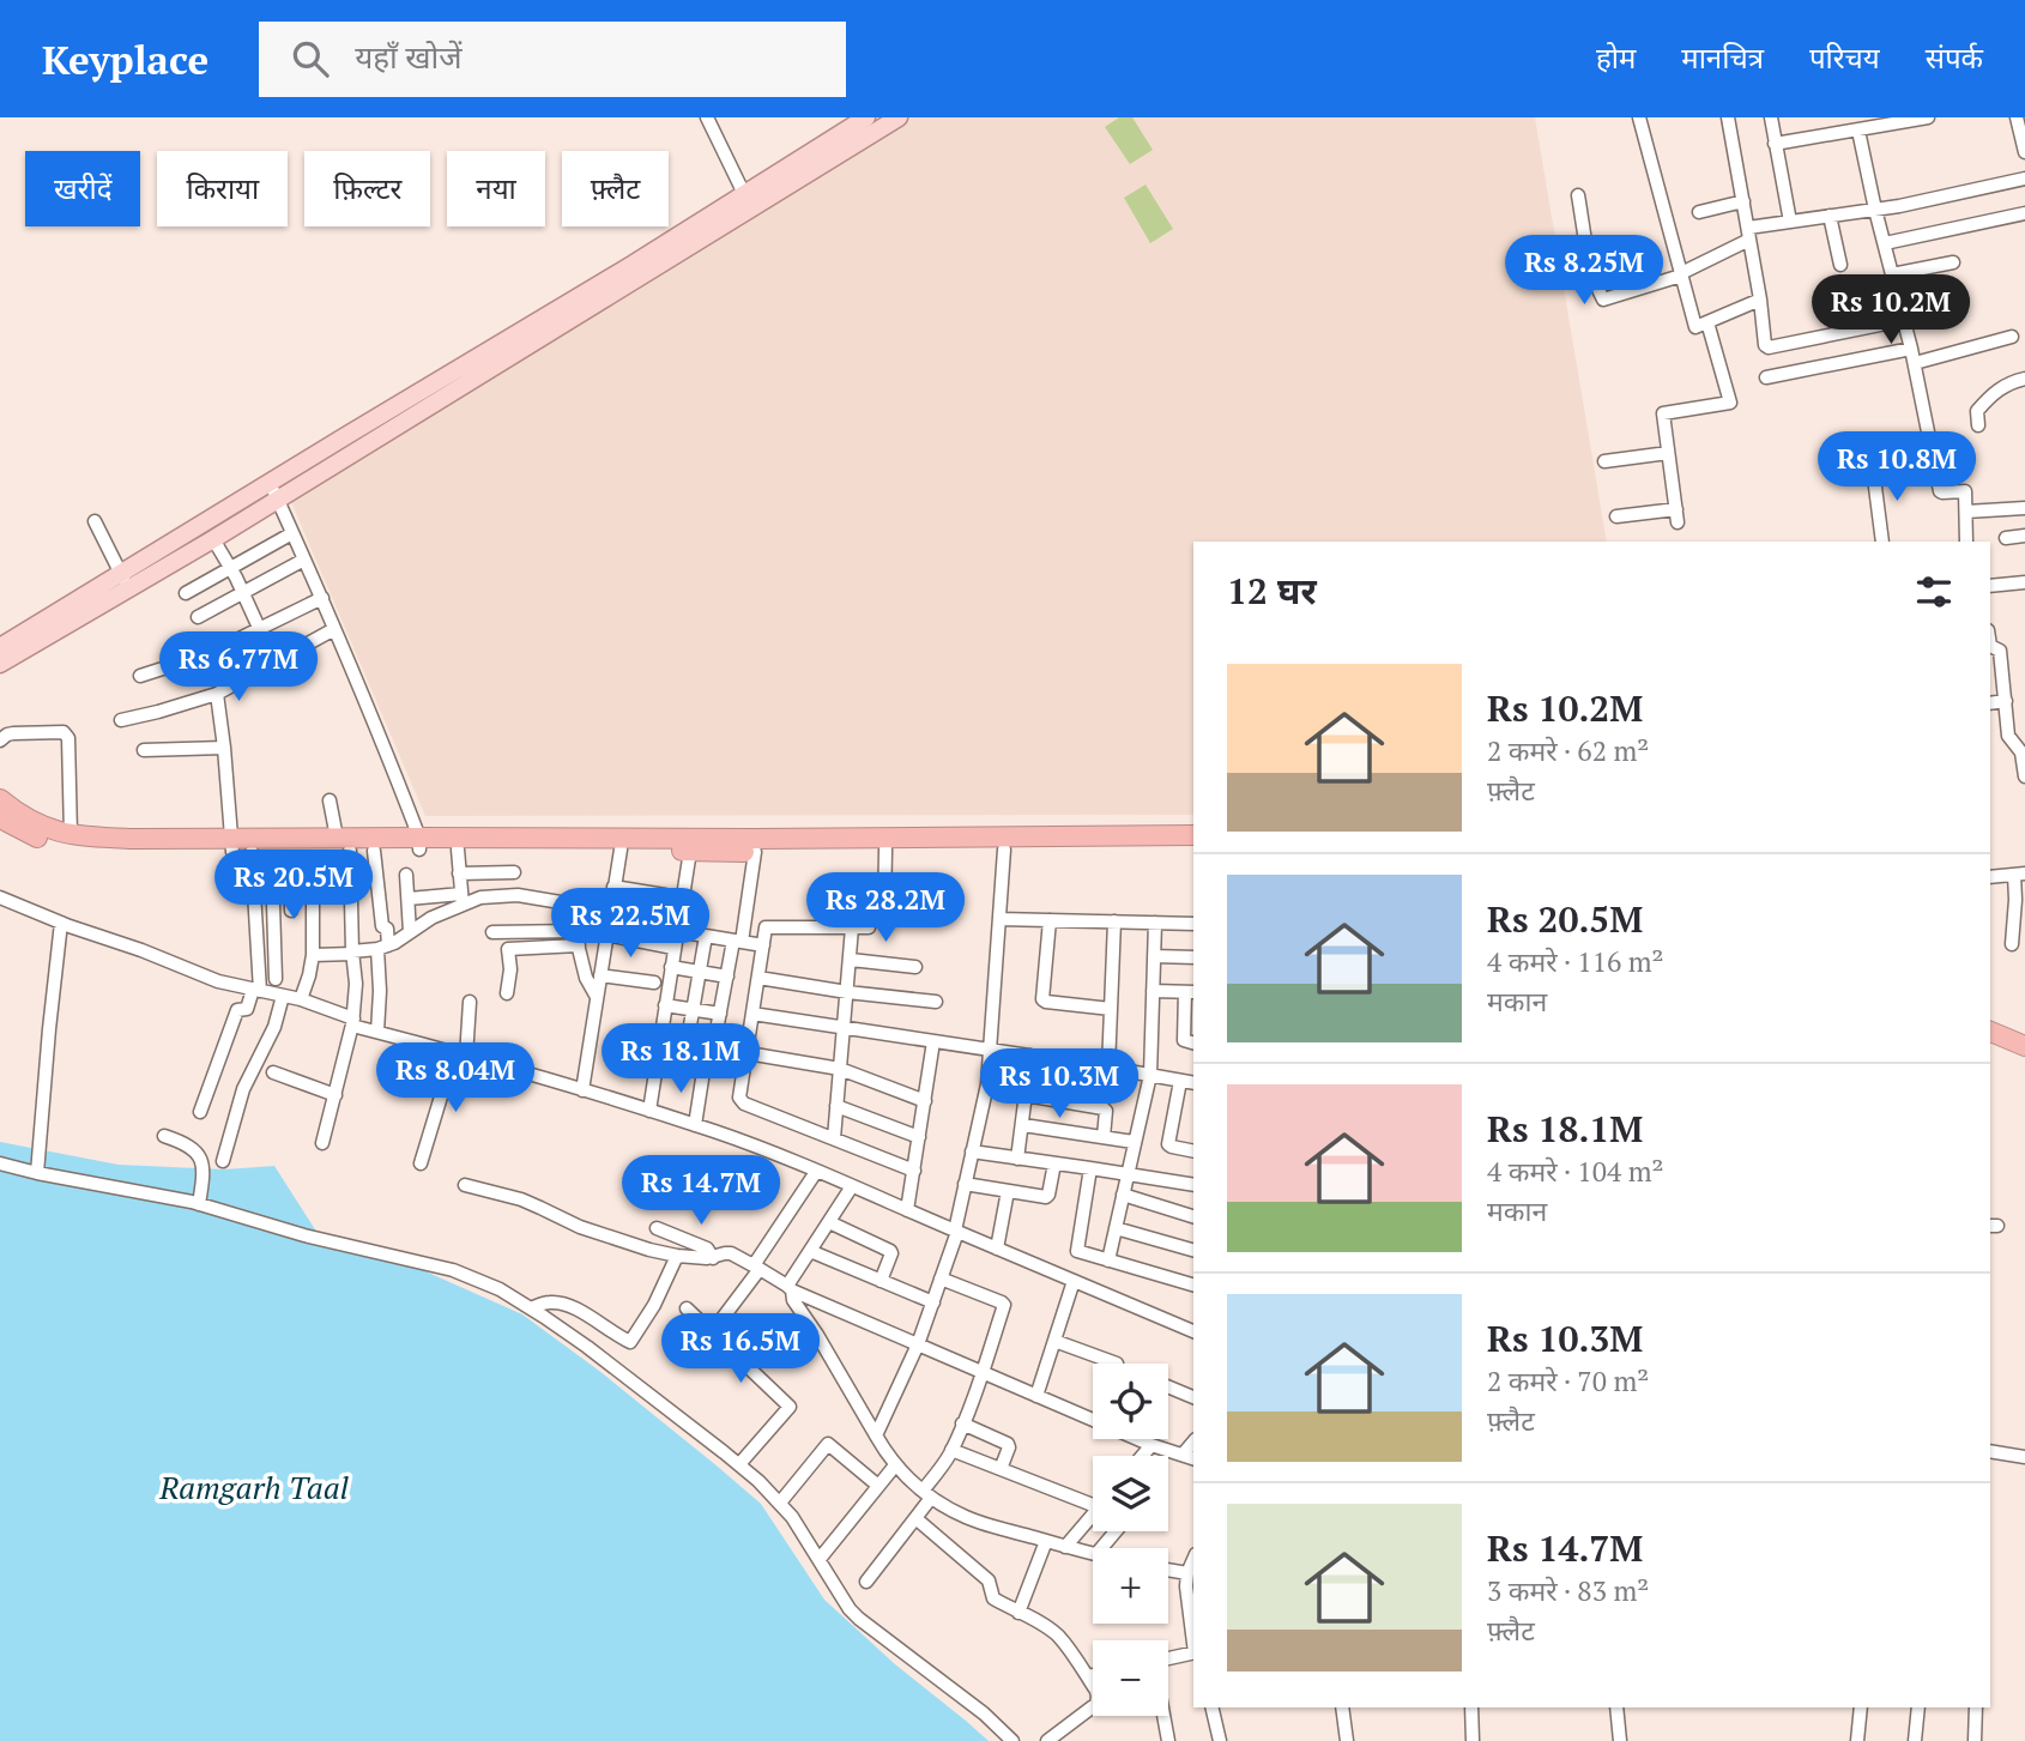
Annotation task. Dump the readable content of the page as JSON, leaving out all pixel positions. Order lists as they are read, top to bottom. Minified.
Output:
{"water":["Ramgarh Taal"],"page":{"header":"Keyplace","search":"यहाँ खोजें","nav":["होम","मानचित्र","परिचय","संपर्क"],"chip":["खरीदें","किराया","फ़िल्टर","नया","फ़्लैट"],"price":["Rs 8.25M","Rs 10.2M","Rs 10.8M","Rs 6.77M","Rs 20.5M","Rs 28.2M","Rs 22.5M","Rs 18.1M","Rs 8.04M","Rs 10.3M","Rs 14.7M","Rs 16.5M"],"heading":"12 घर","list":[{"name":"Rs 10.2M","note":"2 कमरे · 62 m² · फ़्लैट"},{"name":"Rs 20.5M","note":"4 कमरे · 116 m² · मकान"},{"name":"Rs 18.1M","note":"4 कमरे · 104 m² · मकान"},{"name":"Rs 10.3M","note":"2 कमरे · 70 m² · फ़्लैट"},{"name":"Rs 14.7M","note":"3 कमरे · 83 m² · फ़्लैट"}],"map_buttons":["+","−"]}}
